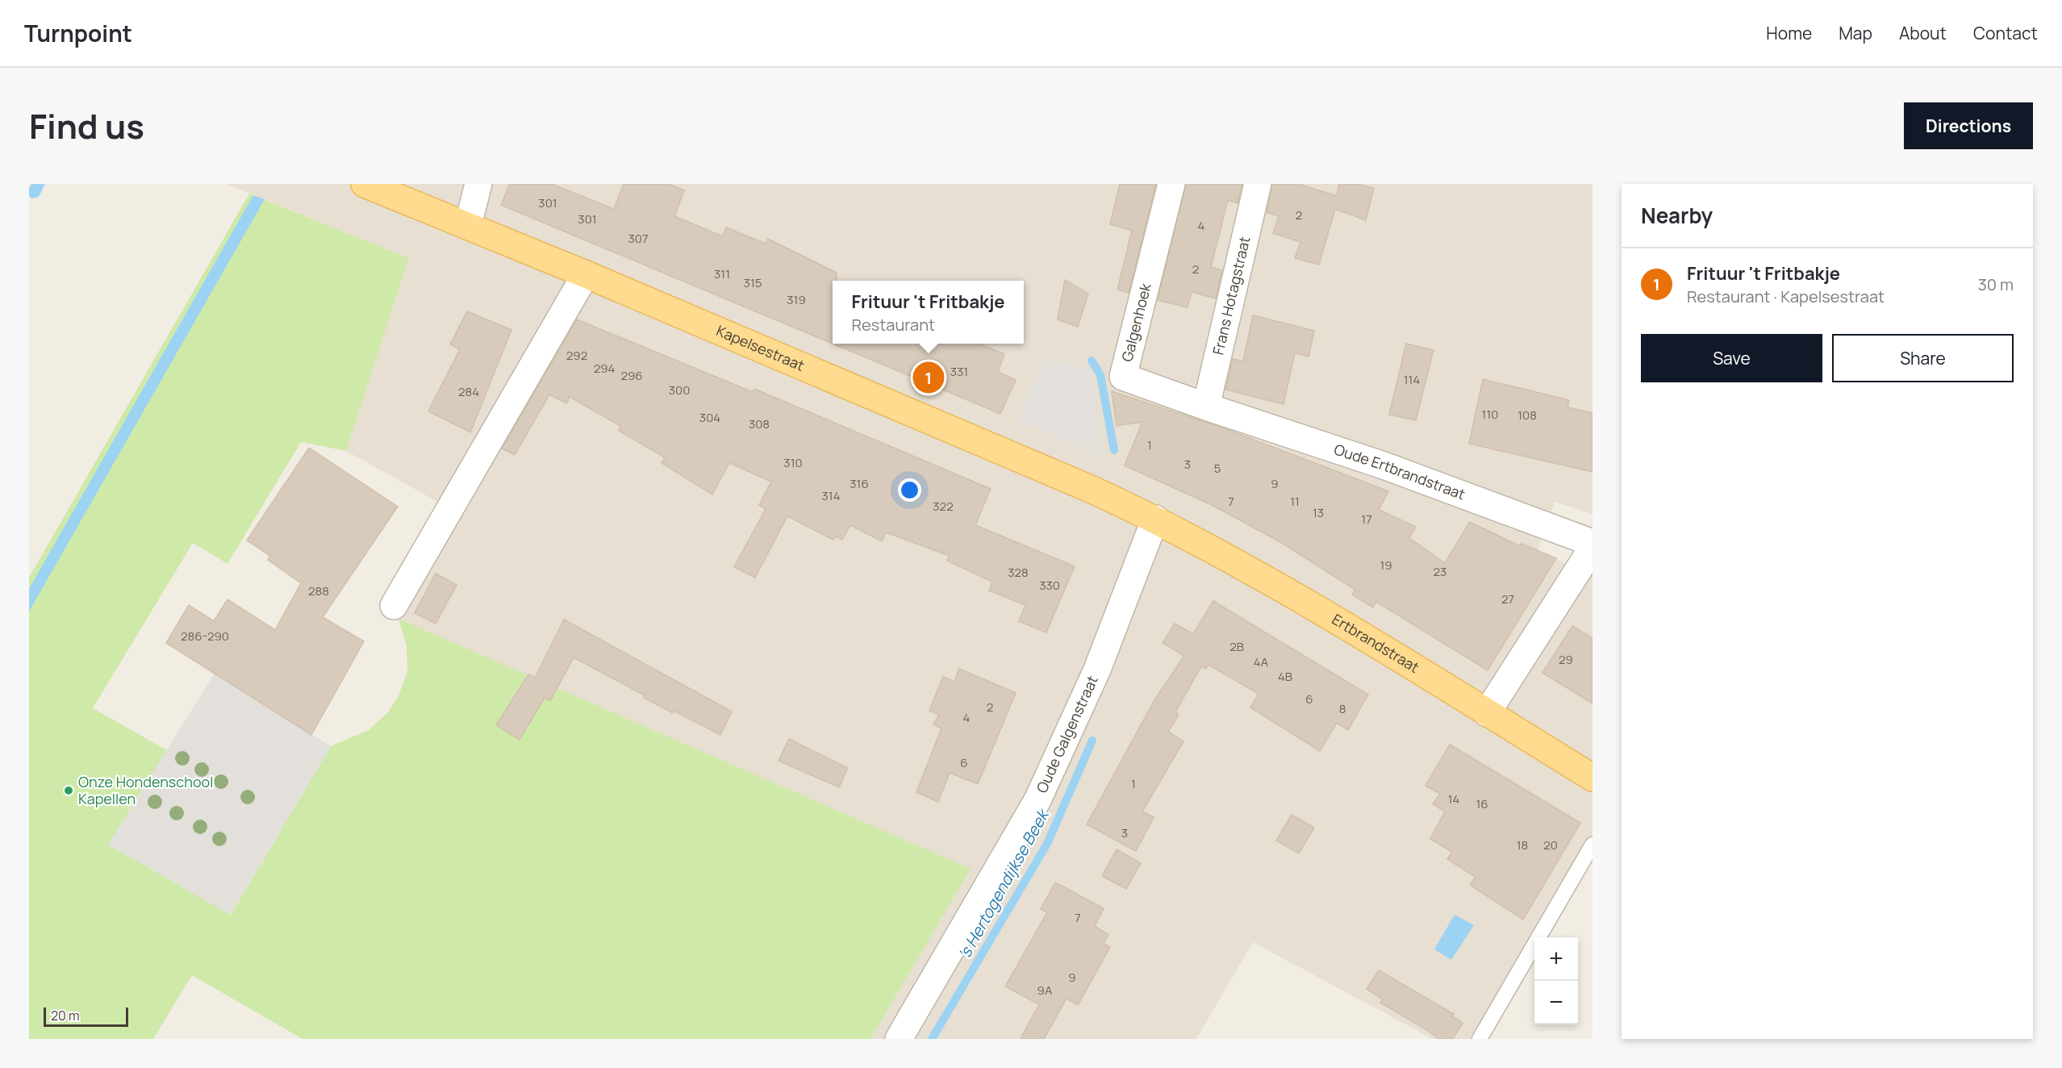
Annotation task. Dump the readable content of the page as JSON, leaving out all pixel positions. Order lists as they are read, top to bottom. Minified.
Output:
{"streets":{"main road":["Kapelsestraat","Ertbrandstraat"],"street":["Frans Hotagstraat","Galgenhoek","Oude Ertbrandstraat","Oude Galgenstraat"]},"crossings":[["Frans Hotagstraat","Galgenhoek"],["Frans Hotagstraat","Oude Ertbrandstraat"],["Galgenhoek","Oude Ertbrandstraat"],["Kapelsestraat","Ertbrandstraat"],["Kapelsestraat","Oude Galgenstraat"],["Ertbrandstraat","Oude Galgenstraat"]],"water":["'s Hertogendijkse Beek"],"places":["Onze Hondenschool Kapellen"],"house_numbers":["301","2","301","4","307","2","311","315","319","292","294","331","296","114","300","284","110","108","304","308","1","310","3","5","316","9","314","7","11","322","13","17","19","23","328","330","288","27","286-290","2B","29","4A","4B","6","2","8","4","6","1","14","16","3","18","20","7","9","9A"],"scale_bar":"20 m","page":{"header":"Turnpoint","nav":["Home","Map","About","Contact"],"title":"Find us","buttons":["Directions",["Save","Share"]],"heading":"Nearby","list":[{"mark":"1","name":"Frituur 't Fritbakje","note":"Restaurant · Kapelsestraat","value":"30 m"}],"popup":["Frituur 't Fritbakje","Restaurant"],"pins":"1","map_buttons":["+","−"],"scale":"20 m"}}
